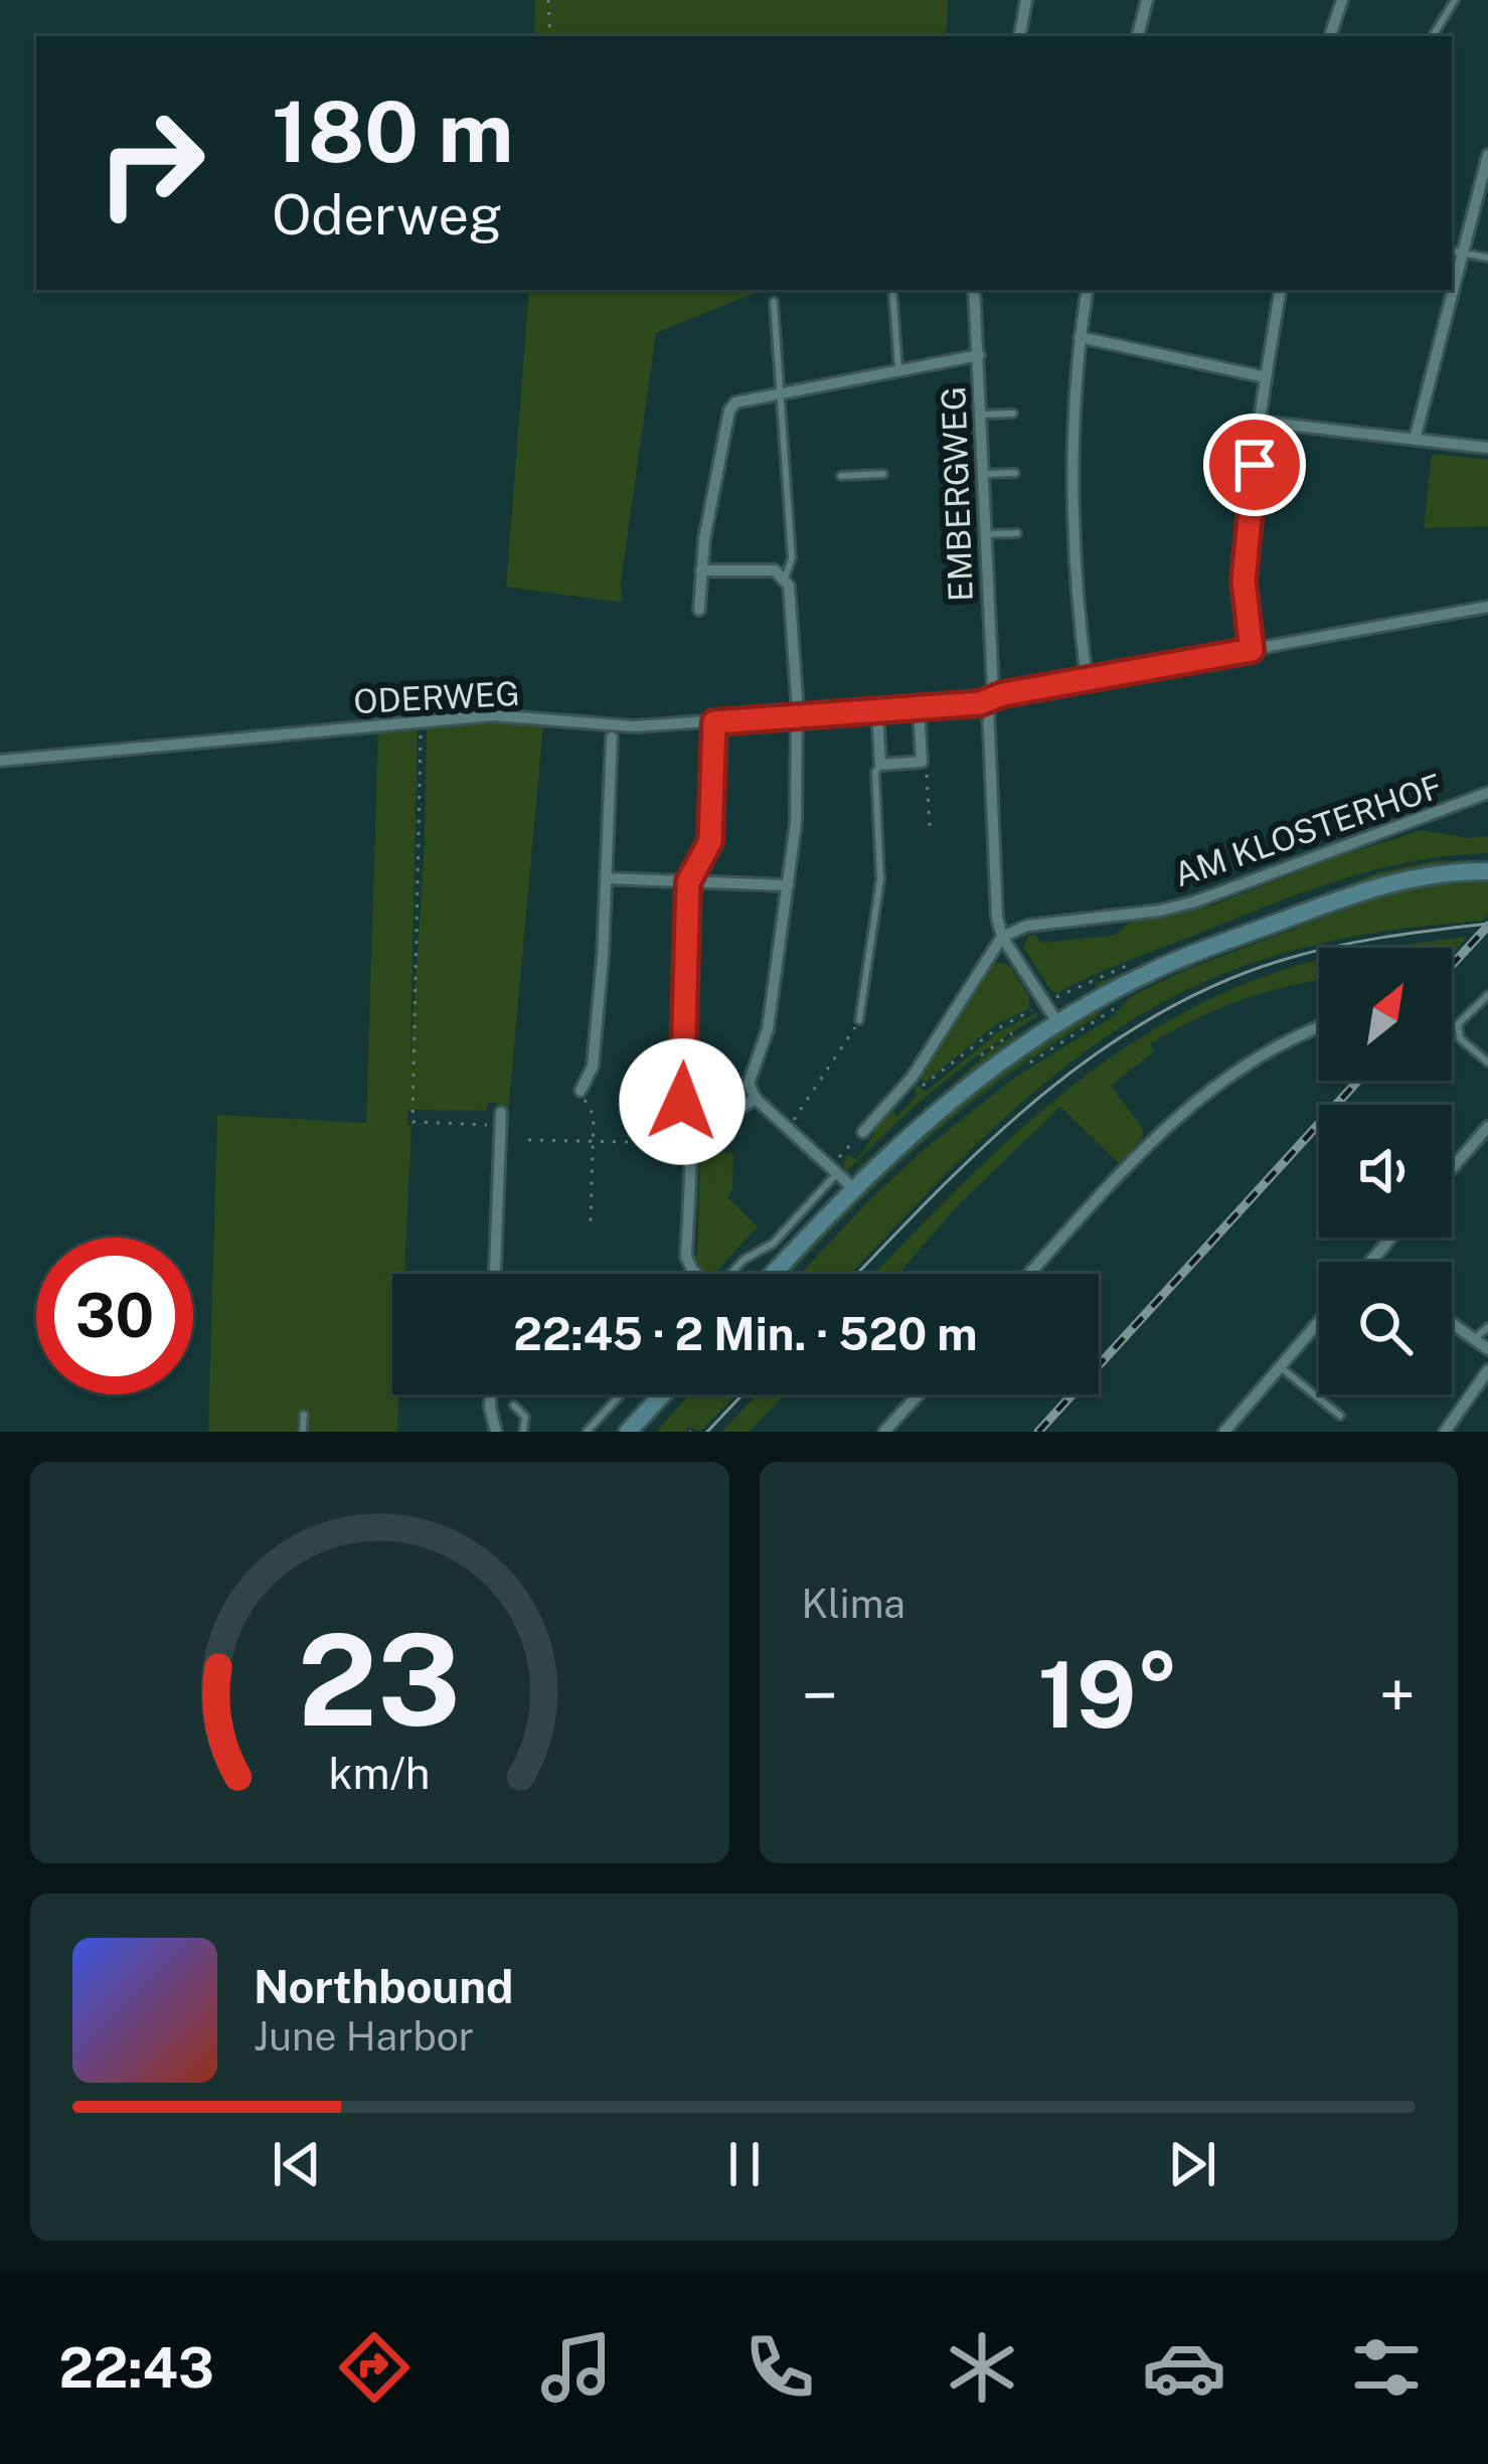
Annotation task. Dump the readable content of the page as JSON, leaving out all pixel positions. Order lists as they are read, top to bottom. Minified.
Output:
{"streets":{"street":["EMBERGWEG","ODERWEG","AM KLOSTERHOF"]},"crossings":[["EMBERGWEG","ODERWEG"],["EMBERGWEG","AM KLOSTERHOF"]],"north":"top right","page":{"turn":["180 m","Oderweg"],"limit":"30","trip":"22:45 · 2 Min. · 520 m","tile":"Klima","heat":["−","19°","+"],"song":["Northbound","June Harbor"],"tabs":"22:43","gauge":["23","km/h"]}}
